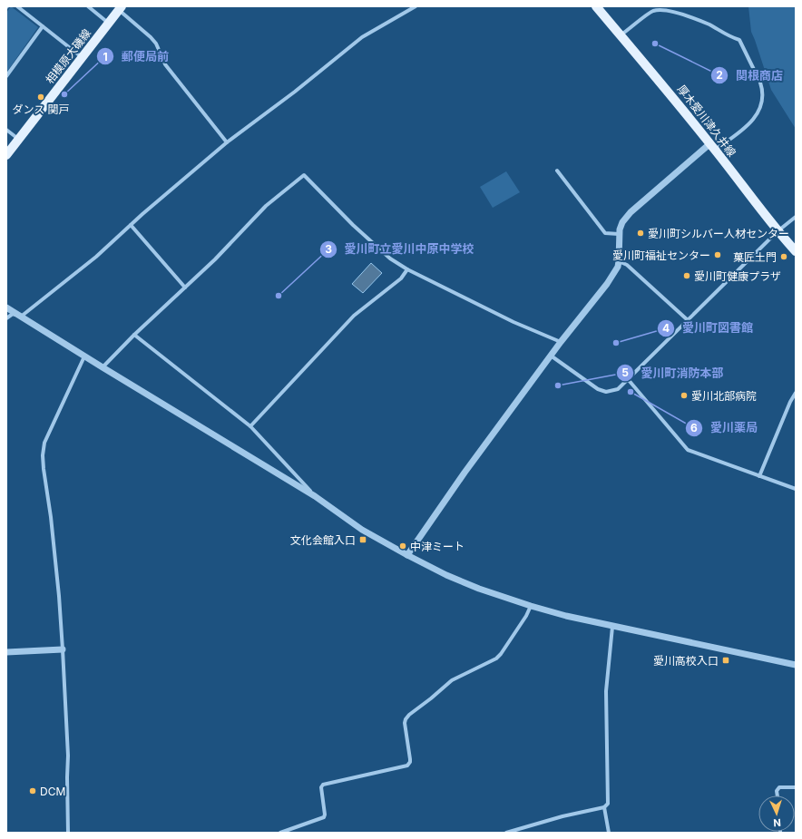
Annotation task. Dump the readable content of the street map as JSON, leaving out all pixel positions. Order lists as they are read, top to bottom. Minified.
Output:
{"streets":{"main road":["相模原大磯線","厚木愛川津久井線"]},"places":{"other":["関根商店","郵便局前","ダンス 関戸","愛川町シルバー人材センター","愛川町福祉センター","菓匠土門","愛川町健康プラザ","愛川町立愛川中原中学校","愛川町図書館","愛川町消防本部","愛川薬局","愛川北部病院","中津ミート","DCM"],"transit":["文化会館入口","愛川高校入口"]},"north":"bottom"}
